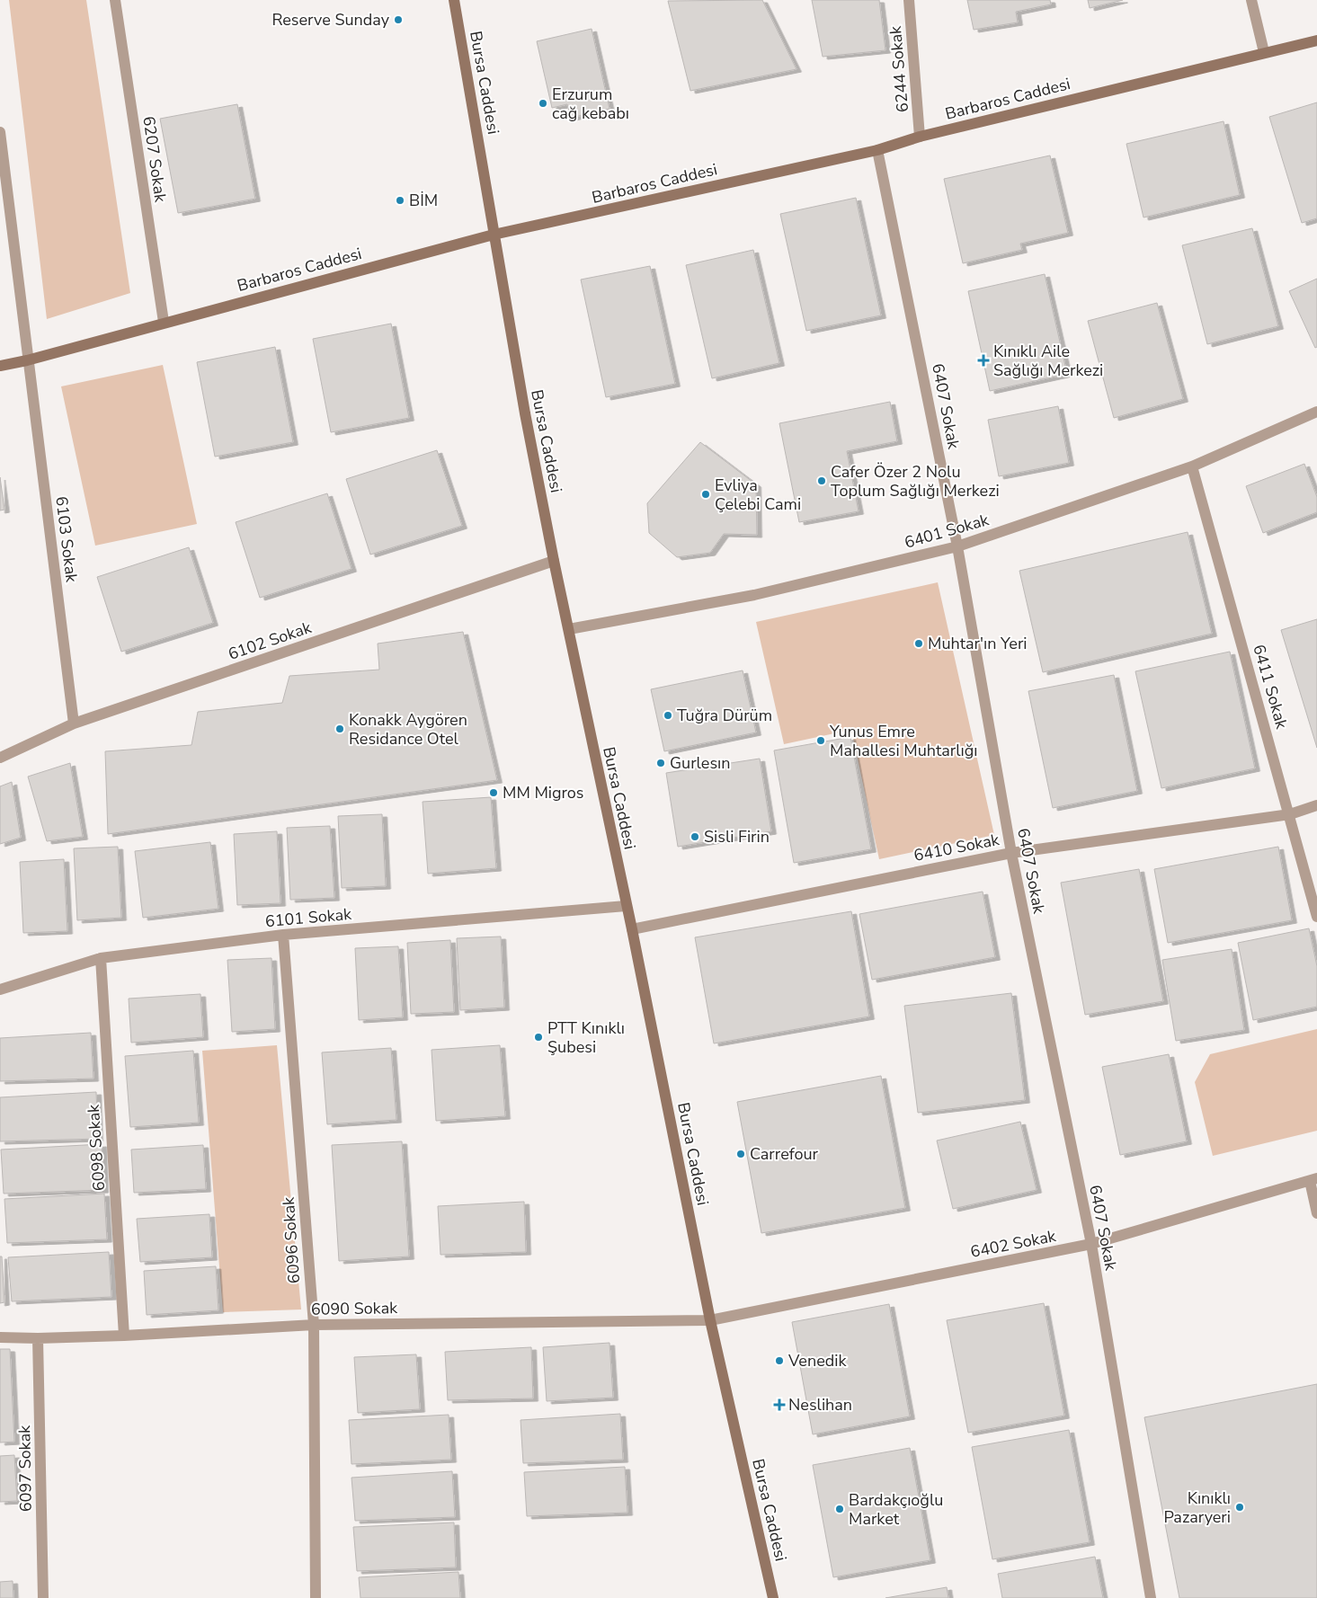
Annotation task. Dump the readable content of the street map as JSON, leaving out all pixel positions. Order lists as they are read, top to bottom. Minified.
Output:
{"streets":{"main road":["Bursa Caddesi","Barbaros Caddesi"],"street":["6244 Sokak","6207 Sokak","6407 Sokak","6401 Sokak","6103 Sokak","6102 Sokak","6411 Sokak","6410 Sokak","6101 Sokak","6098 Sokak","6096 Sokak","6402 Sokak","6090 Sokak","6097 Sokak"]},"crossings":[["6244 Sokak","Barbaros Caddesi"],["Bursa Caddesi","Barbaros Caddesi"],["Bursa Caddesi","6401 Sokak"],["Bursa Caddesi","6102 Sokak"],["Bursa Caddesi","6410 Sokak"],["Bursa Caddesi","6101 Sokak"],["Bursa Caddesi","6402 Sokak"],["Bursa Caddesi","6090 Sokak"],["Barbaros Caddesi","6207 Sokak"],["Barbaros Caddesi","6407 Sokak"],["Barbaros Caddesi","6103 Sokak"],["6407 Sokak","6401 Sokak"],["6407 Sokak","6410 Sokak"],["6407 Sokak","6402 Sokak"],["6401 Sokak","6411 Sokak"],["6103 Sokak","6102 Sokak"],["6411 Sokak","6410 Sokak"],["6101 Sokak","6098 Sokak"],["6101 Sokak","6096 Sokak"],["6098 Sokak","6090 Sokak"],["6096 Sokak","6090 Sokak"],["6402 Sokak","6090 Sokak"],["6090 Sokak","6097 Sokak"]],"places":{"other":["Reserve Sunday","Erzurum cağ kebabı","BİM","Cafer Özer 2 Nolu Toplum Sağlığı Merkezi","Evliya Çelebi Cami","Muhtar'ın Yeri","Tuğra Dürüm","Konakk Aygören Residance Otel","Yunus Emre Mahallesi Muhtarlığı","Gurlesın","MM Migros","Sisli Firin","PTT Kınıklı Şubesi","Carrefour","Venedik","Kınıklı Pazaryeri","Bardakçıoğlu Market"],"health":["Kınıklı Aile Sağlığı Merkezi","Neslihan"]}}
